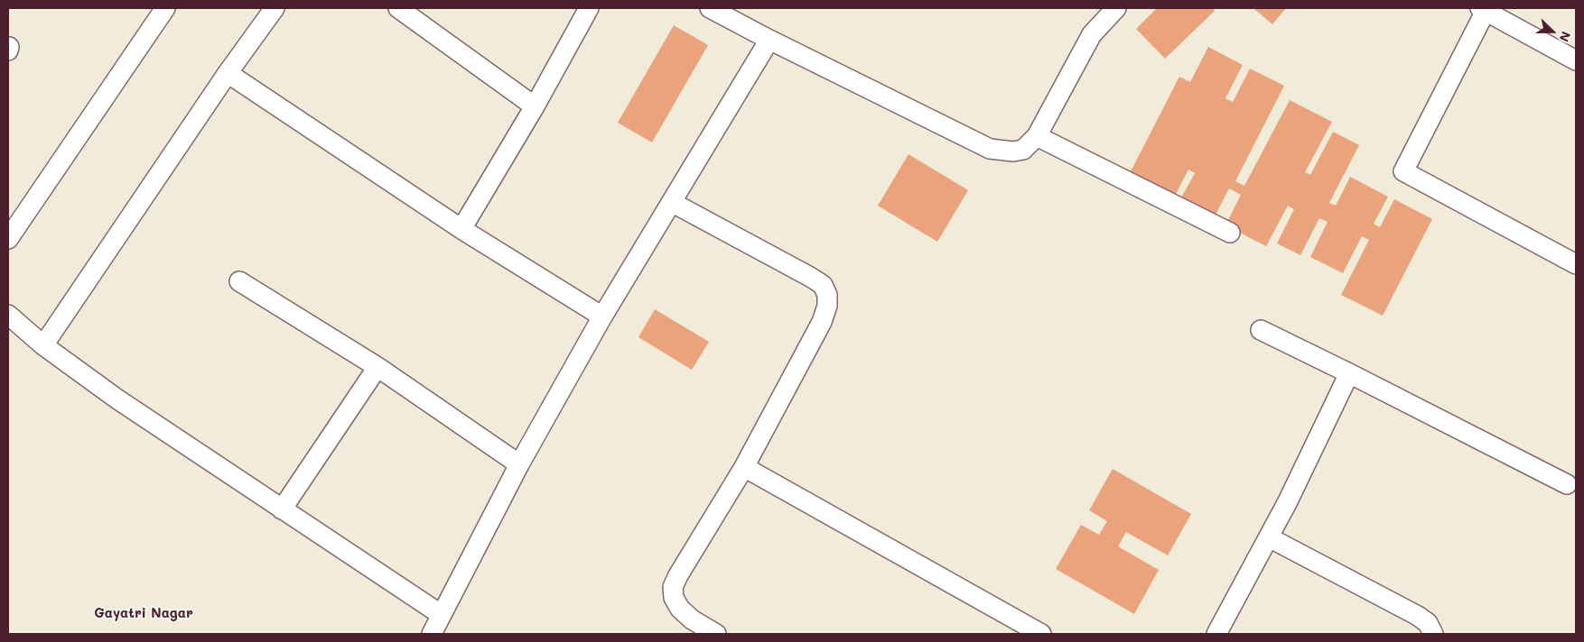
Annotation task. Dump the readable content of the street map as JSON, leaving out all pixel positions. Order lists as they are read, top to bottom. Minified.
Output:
{"districts":["Gayatri Nagar"],"north":"right"}
